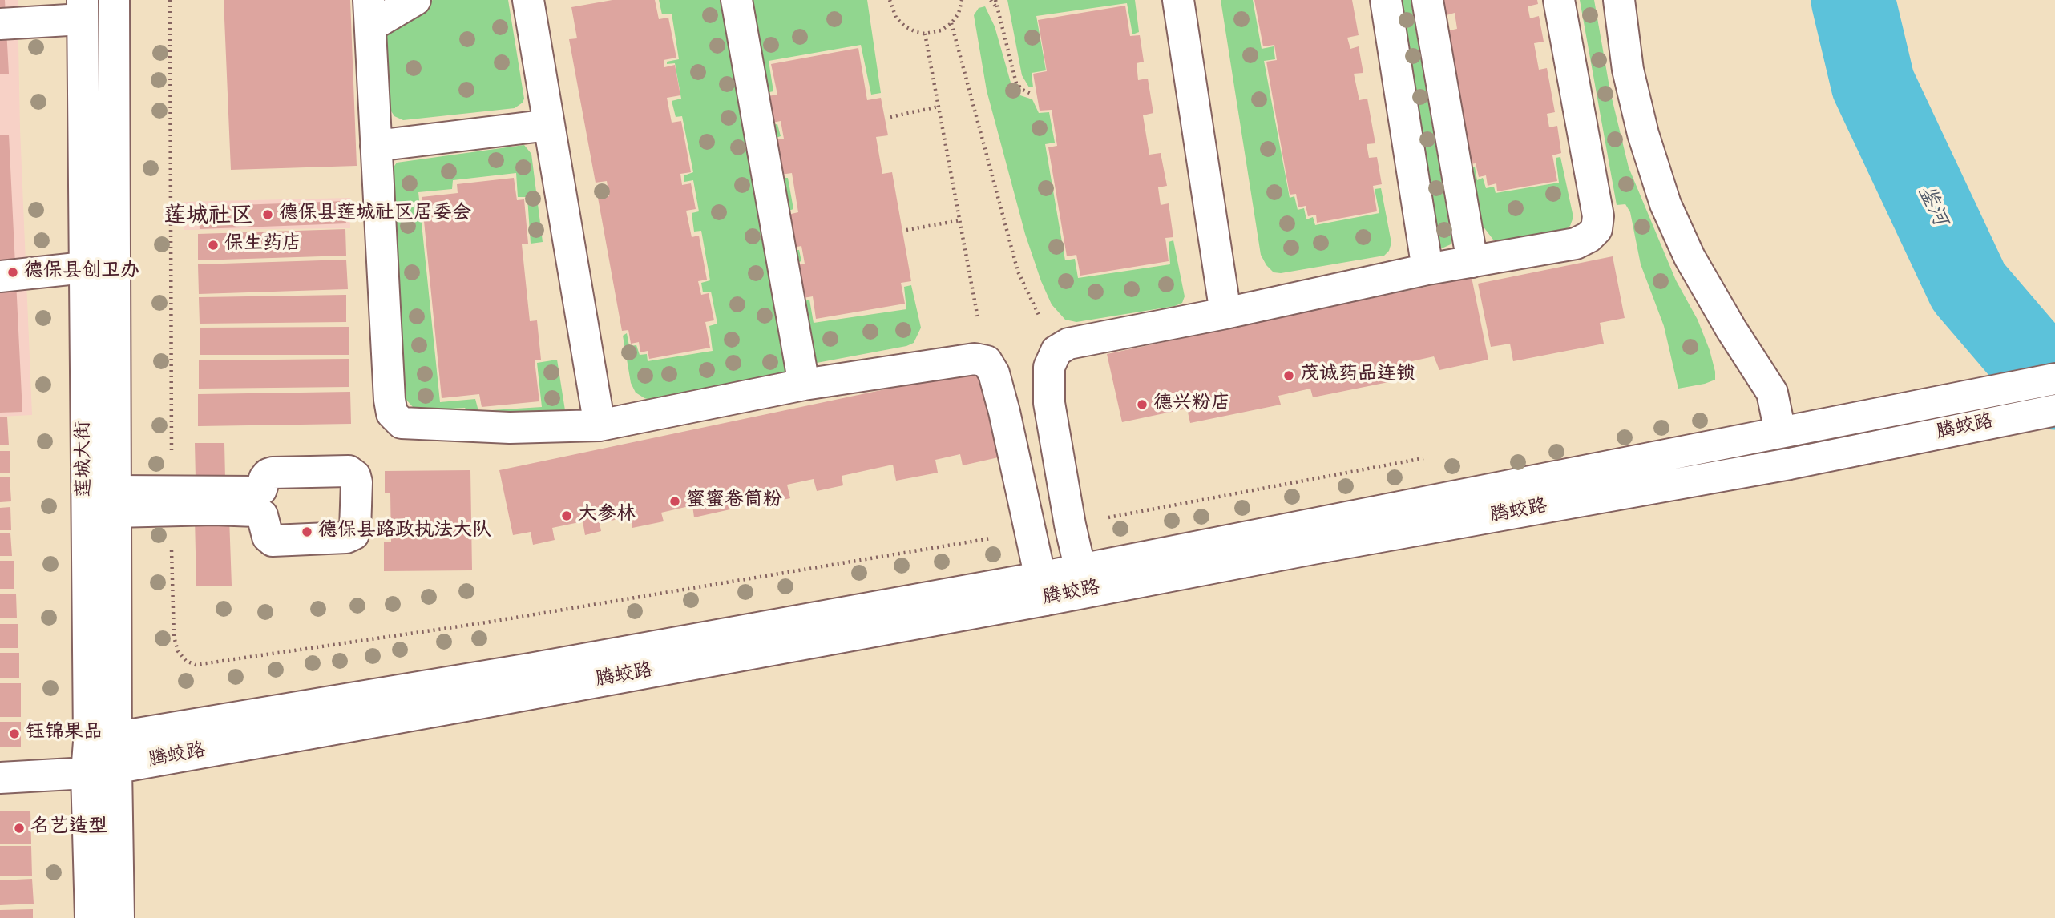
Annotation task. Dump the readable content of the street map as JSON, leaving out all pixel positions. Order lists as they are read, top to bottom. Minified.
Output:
{"streets":{"main road":["腾蛟路","莲城大街"]},"crossings":[["腾蛟路","莲城大街"]],"districts":["莲城社区"],"water":["鉴河"],"places":["德保县莲城社区居委会","保生药店","德保县创卫办","茂诚药品连锁","德兴粉店","蜜蜜卷筒粉","大参林","德保县路政执法大队","钰锦果品","名艺造型"]}
